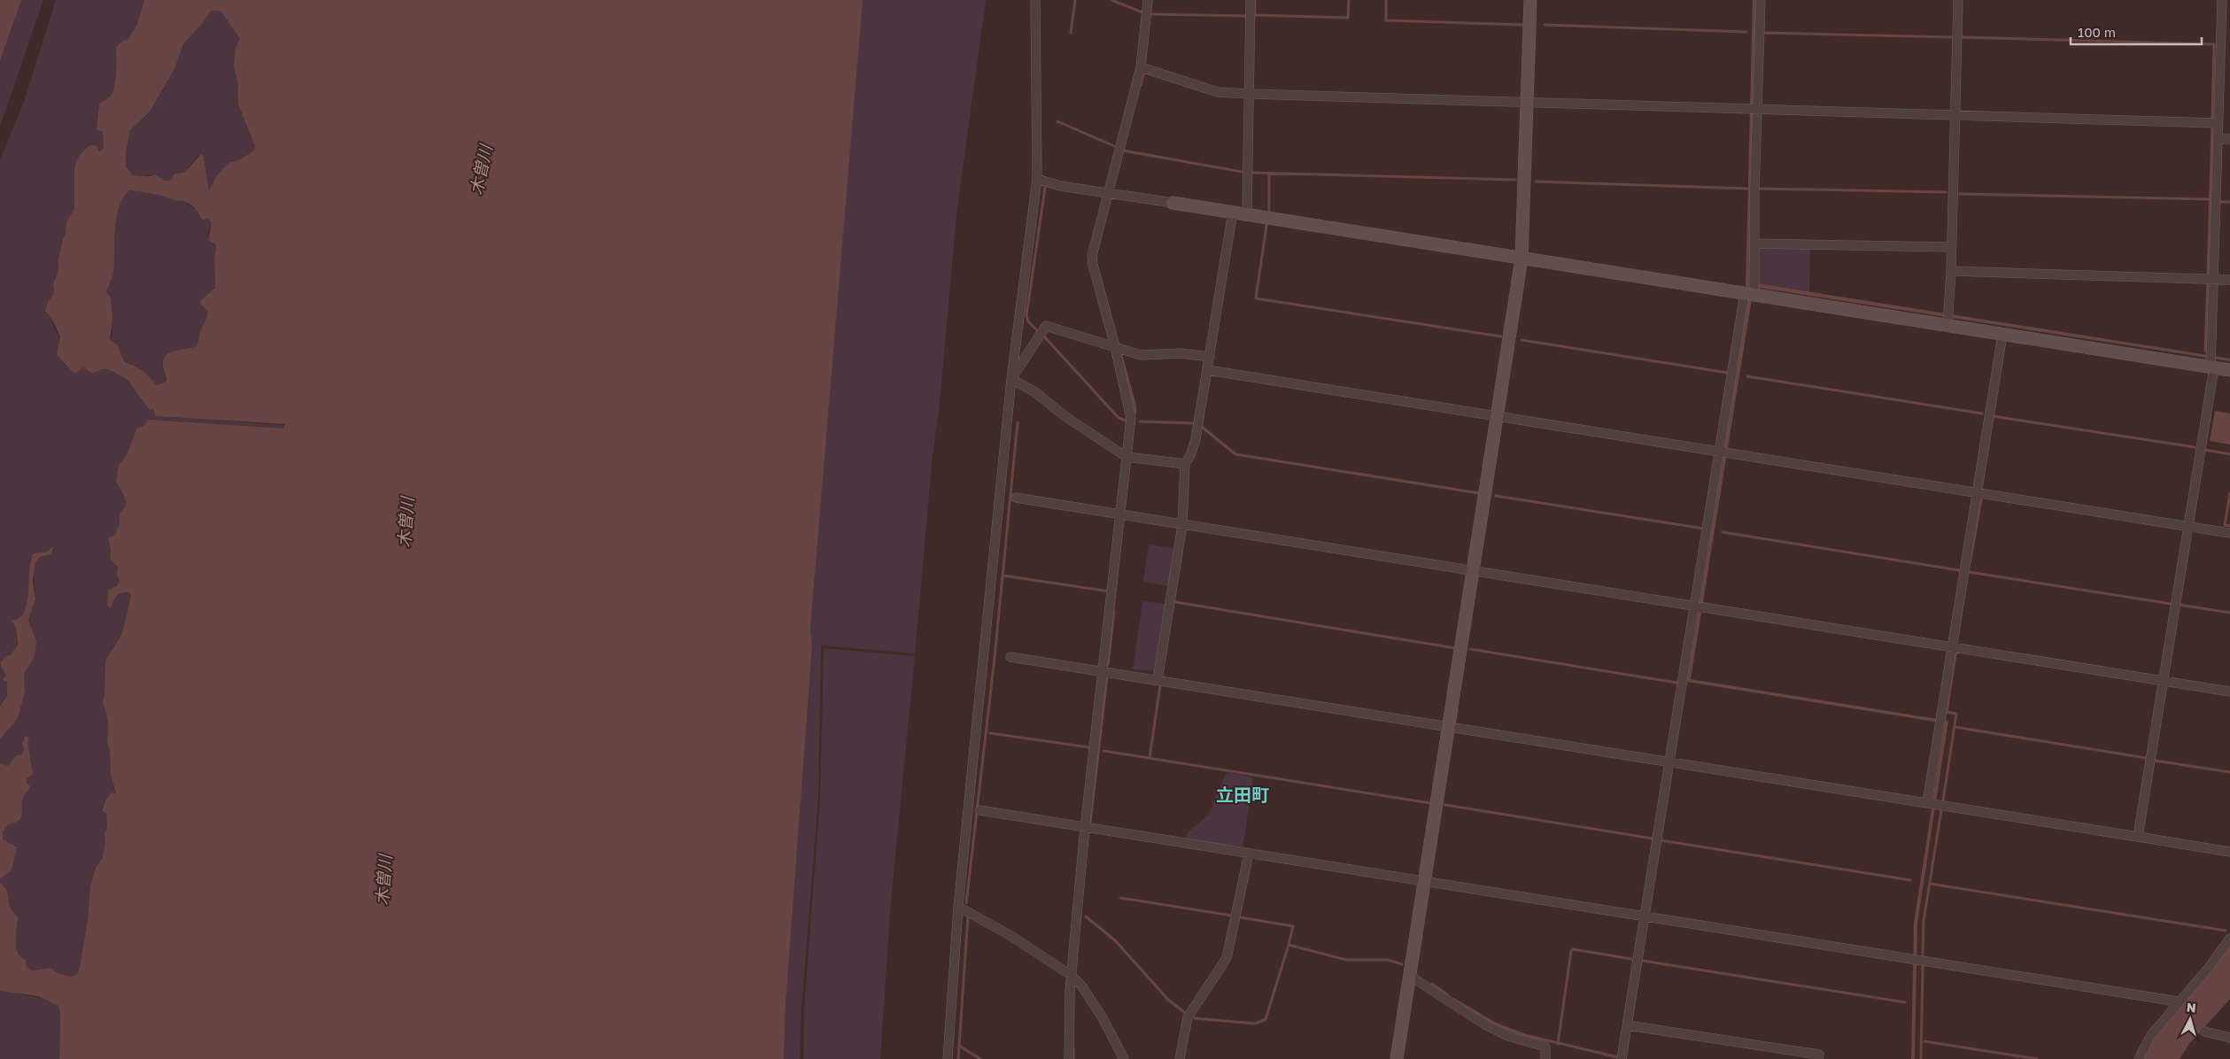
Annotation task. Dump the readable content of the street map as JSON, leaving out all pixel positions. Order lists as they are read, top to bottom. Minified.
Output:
{"districts":["立田町"],"water":["木曽川"],"scale_bar":"100 m","north":"top"}
